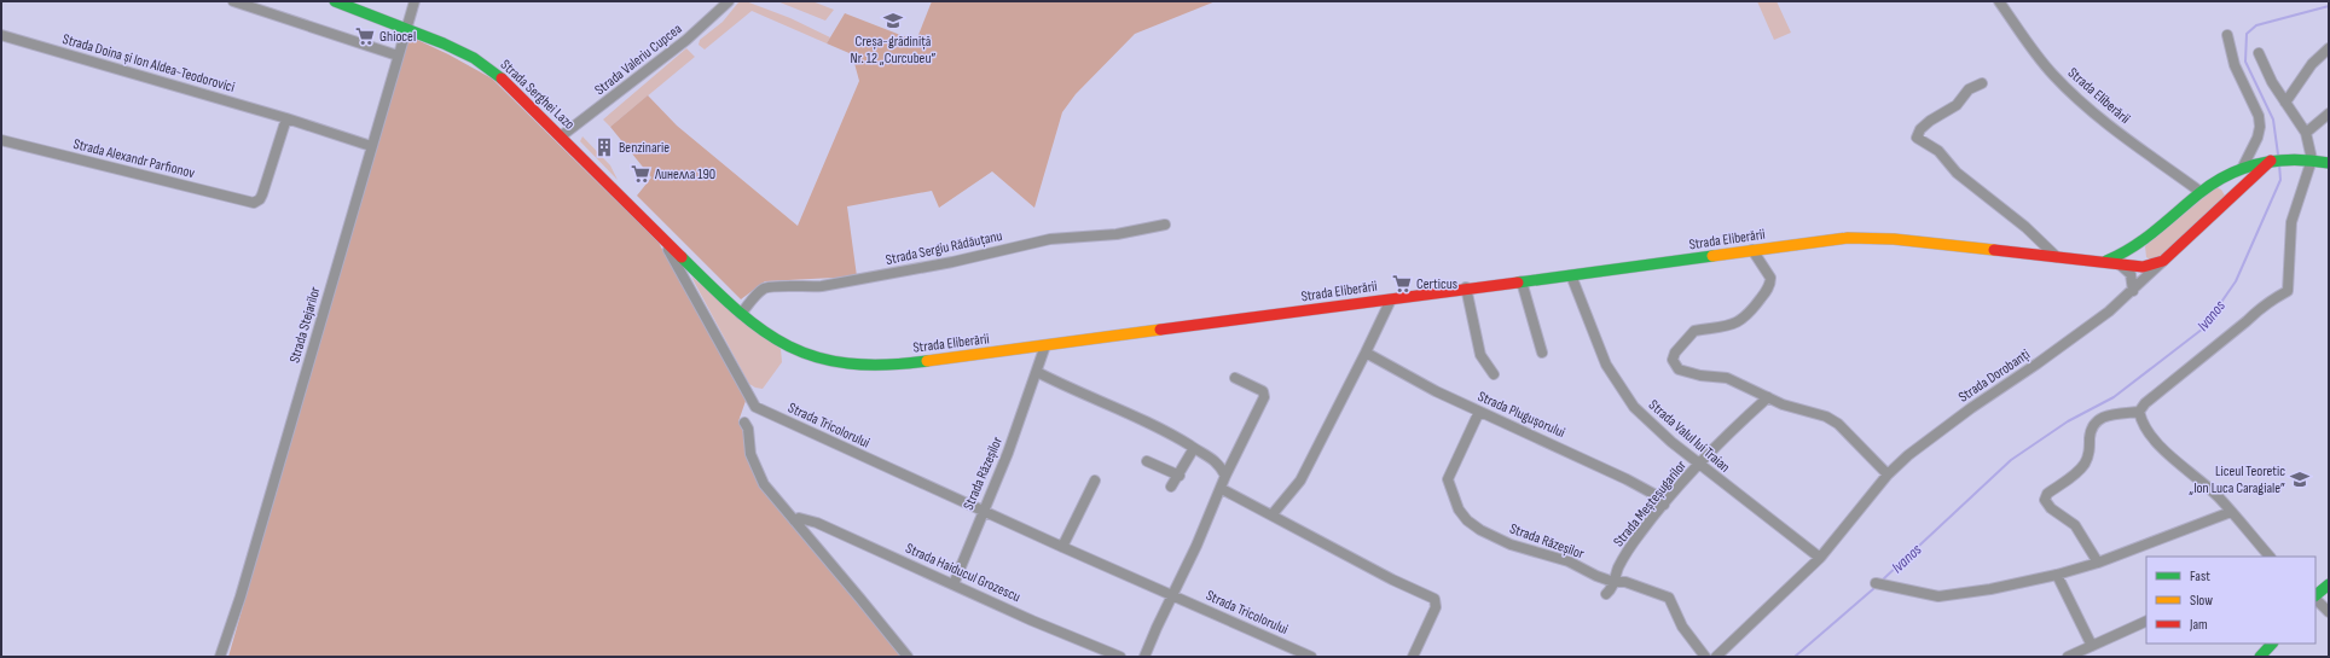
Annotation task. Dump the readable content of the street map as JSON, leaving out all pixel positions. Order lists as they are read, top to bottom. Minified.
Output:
{"streets":{"street":["Strada Valeriu Cupcea","Strada Doina și Ion Aldea-Teodorovici","Strada Serghei Lazo","Strada Eliberării","Strada Alexandr Parfionov","Strada Sergiu Rădăuțanu","Strada Stejarilor","Strada Dorobanți","Strada Plugușorului","Strada Tricolorului","Strada Valul lui Traian","Strada Răzeșilor","Strada Meșteșugarilor","Strada Haiducul Grozescu"]},"crossings":[["Strada Valeriu Cupcea","Strada Serghei Lazo"],["Strada Doina și Ion Aldea-Teodorovici","Strada Alexandr Parfionov"],["Strada Doina și Ion Aldea-Teodorovici","Strada Stejarilor"],["Strada Serghei Lazo","Strada Eliberării"],["Strada Serghei Lazo","Strada Stejarilor"],["Strada Serghei Lazo","Strada Tricolorului"],["Strada Eliberării","Strada Sergiu Rădăuțanu"],["Strada Eliberării","Strada Dorobanți"],["Strada Eliberării","Strada Tricolorului"],["Strada Eliberării","Strada Valul lui Traian"],["Strada Eliberării","Strada Răzeșilor"],["Strada Dorobanți","Strada Valul lui Traian"],["Strada Plugușorului","Strada Răzeșilor"],["Strada Plugușorului","Strada Meșteșugarilor"],["Strada Tricolorului","Strada Răzeșilor"],["Strada Valul lui Traian","Strada Meșteșugarilor"],["Strada Răzeșilor","Strada Meșteșugarilor"],["Strada Răzeșilor","Strada Haiducul Grozescu"]],"water":["Ivanos"],"places":{"school or university":["Creșa-grădiniță Nr. 12 „Curcubeu”","Liceul Teoretic „Ion Luca Caragiale”"],"supermarket":["Ghiocel","Линелла 190","Certicus"],"building":["Benzinarie"]},"legend":["Fast","Slow","Jam"]}
